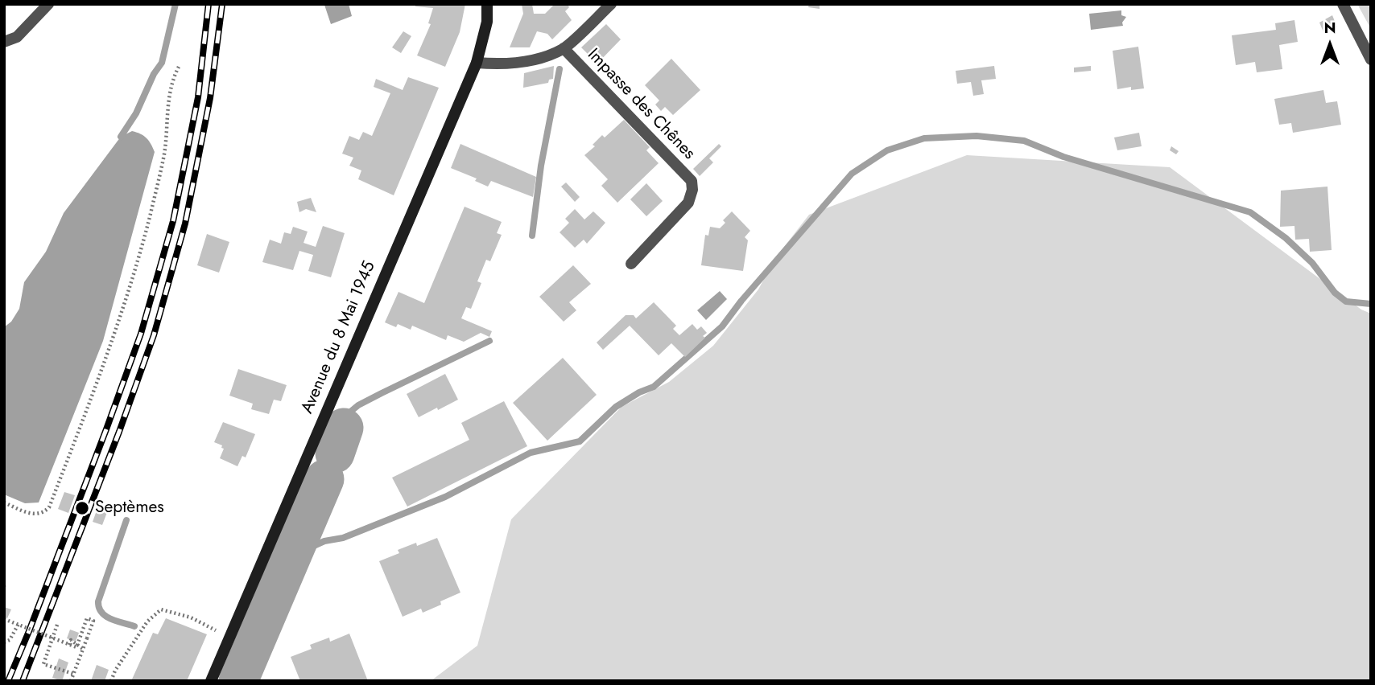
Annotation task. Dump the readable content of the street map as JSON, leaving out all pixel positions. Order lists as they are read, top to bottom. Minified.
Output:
{"streets":{"main road":["Avenue du 8 Mai 1945"],"street":["Impasse des Chênes"]},"places":["Septèmes"],"north":"top"}
